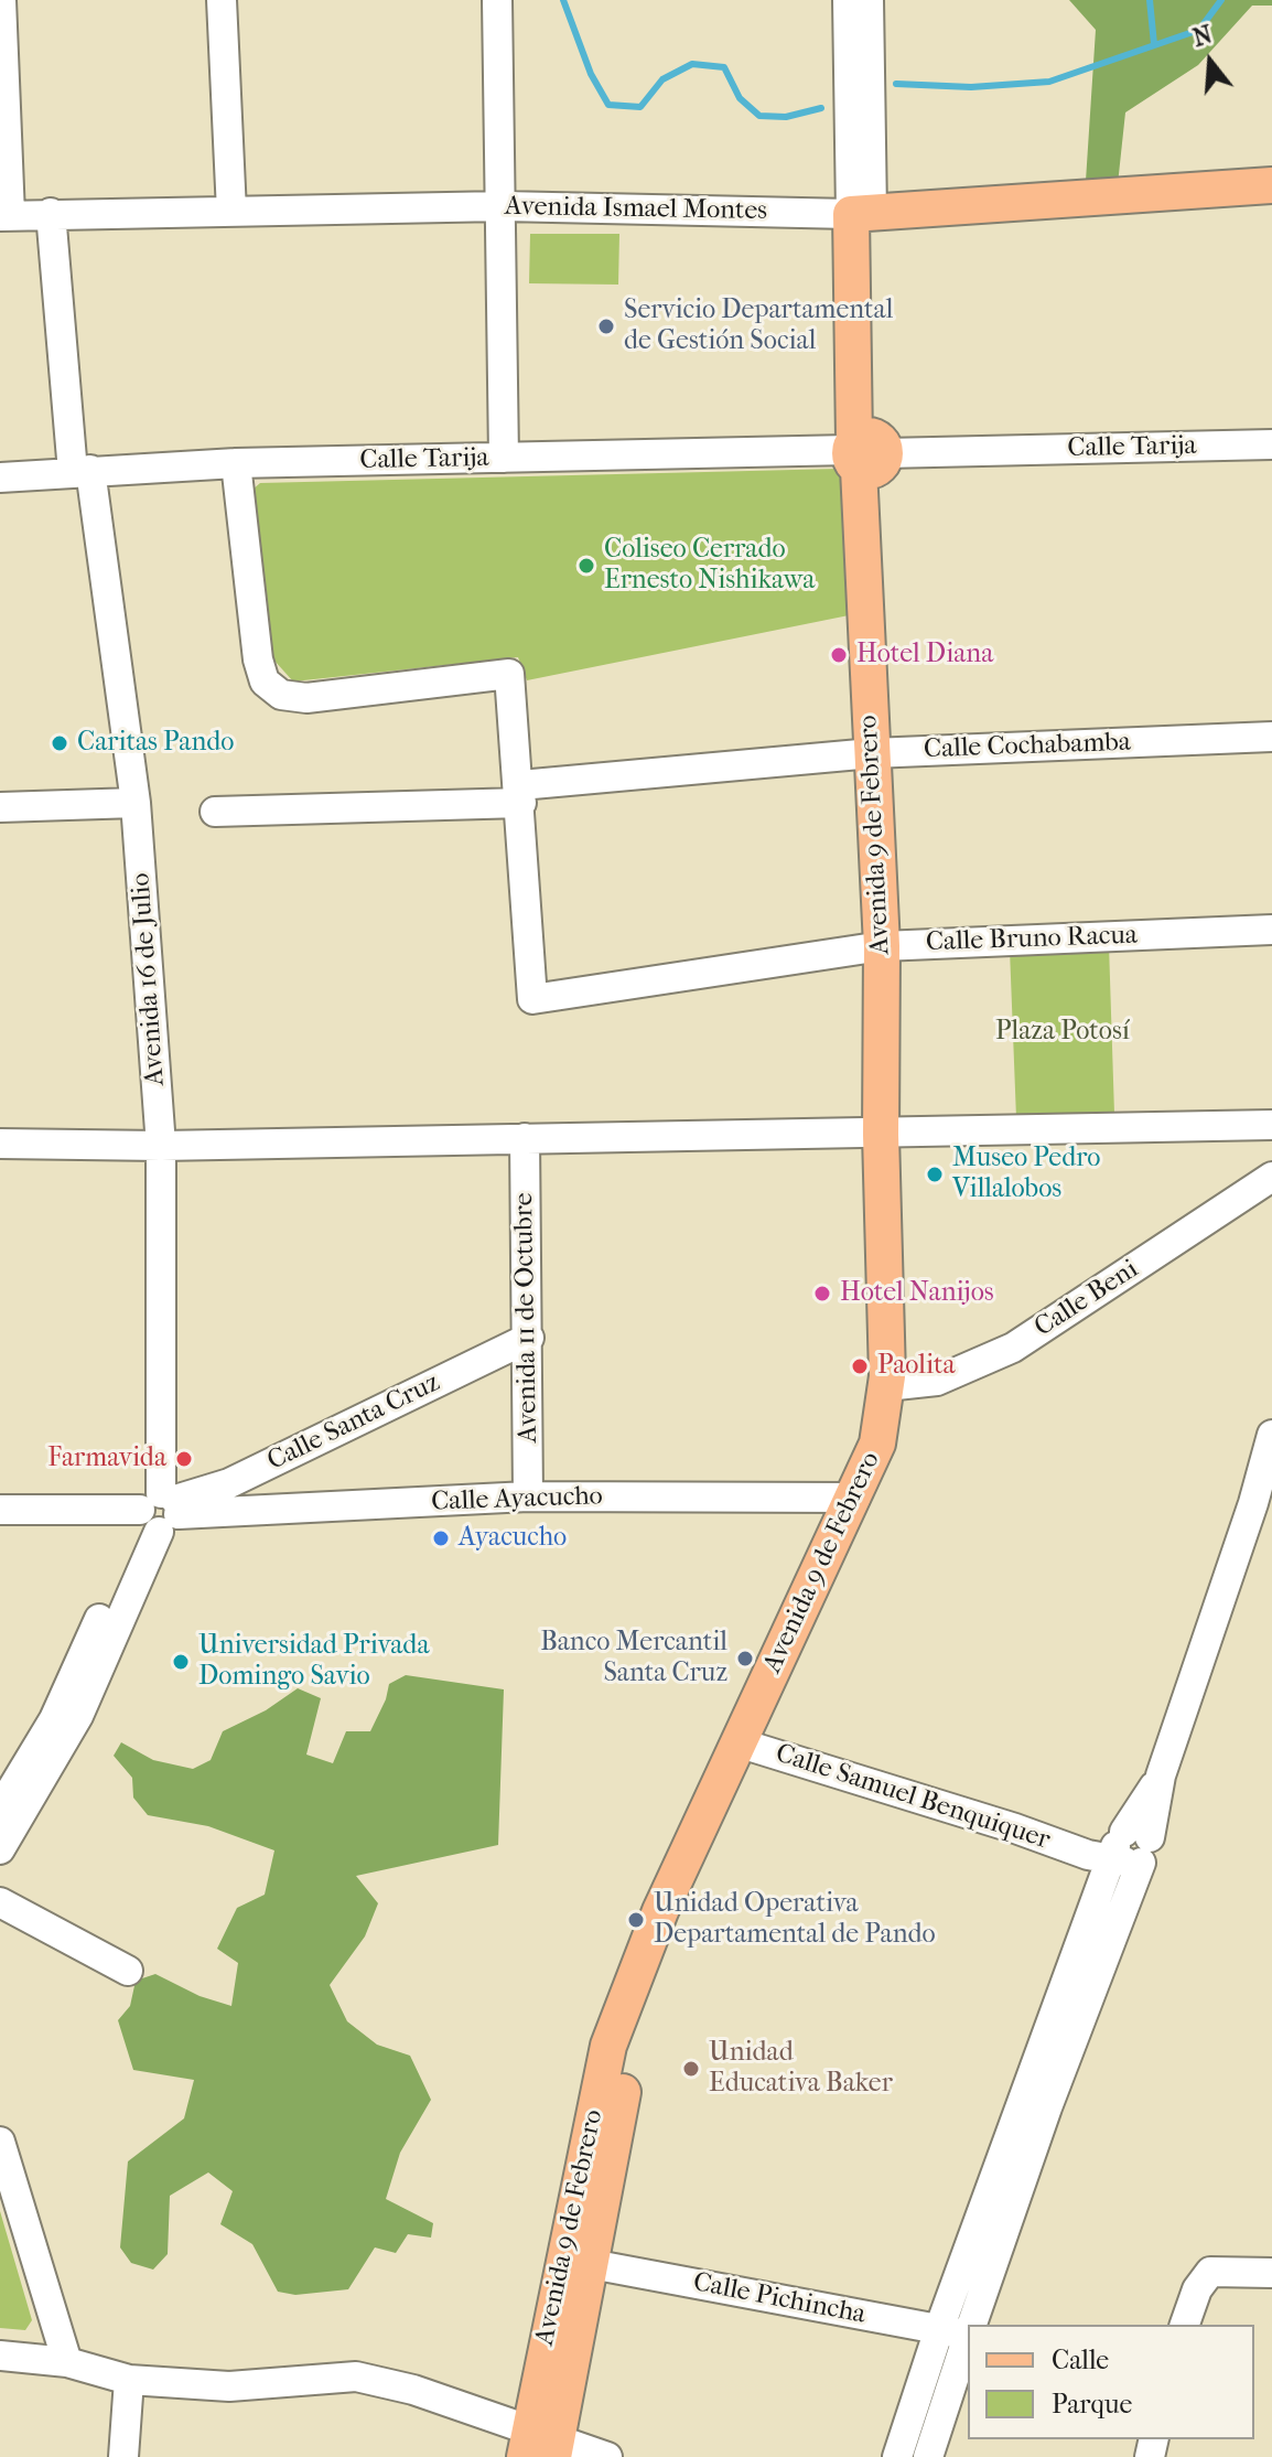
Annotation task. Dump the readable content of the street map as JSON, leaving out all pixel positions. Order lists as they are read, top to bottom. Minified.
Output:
{"streets":{"main road":["Avenida Ismael Montes","Avenida 9 de Febrero"],"street":["Calle Tarija","Calle Cochabamba","Calle Bruno Racua","Avenida 16 de Julio","Calle Beni","Avenida 11 de Octubre","Calle Santa Cruz","Calle Ayacucho","Calle Samuel Benquiquer","Calle Pichincha"]},"crossings":[["Avenida Ismael Montes","Avenida 9 de Febrero"],["Avenida Ismael Montes","Avenida 16 de Julio"],["Calle Tarija","Avenida 9 de Febrero"],["Calle Tarija","Avenida 16 de Julio"],["Calle Cochabamba","Avenida 9 de Febrero"],["Calle Cochabamba","Calle Bruno Racua"],["Avenida 9 de Febrero","Calle Bruno Racua"],["Avenida 9 de Febrero","Calle Beni"],["Avenida 9 de Febrero","Calle Ayacucho"],["Avenida 9 de Febrero","Calle Samuel Benquiquer"],["Avenida 9 de Febrero","Calle Pichincha"],["Avenida 16 de Julio","Calle Santa Cruz"],["Avenida 16 de Julio","Calle Ayacucho"],["Avenida 11 de Octubre","Calle Santa Cruz"],["Avenida 11 de Octubre","Calle Ayacucho"],["Calle Santa Cruz","Calle Ayacucho"]],"parks":["Plaza Potosí"],"places":["Servicio Departamental de Gestión Social","Coliseo Cerrado Ernesto Nishikawa","Hotel Diana","Caritas Pando","Museo Pedro Villalobos","Hotel Nanijos","Paolita","Farmavida","Ayacucho","Banco Mercantil Santa Cruz","Universidad Privada Domingo Savio","Unidad Operativa Departamental de Pando","Unidad Educativa Baker"],"legend":["Calle","Parque"],"north":"top"}
